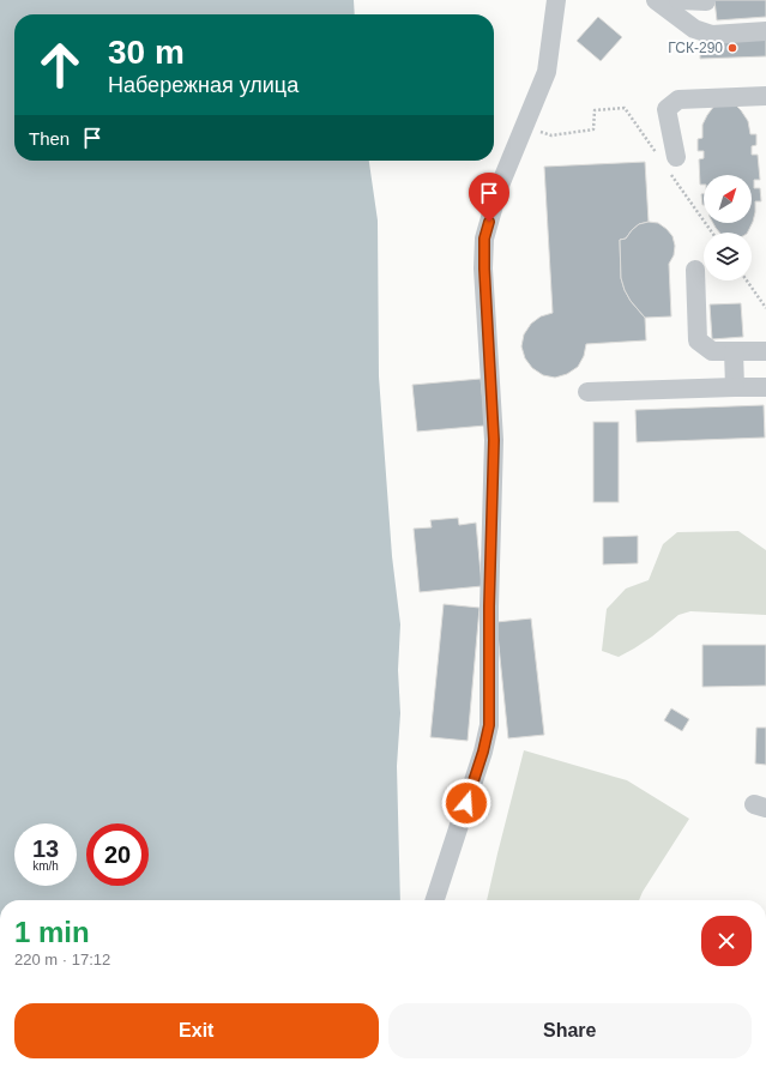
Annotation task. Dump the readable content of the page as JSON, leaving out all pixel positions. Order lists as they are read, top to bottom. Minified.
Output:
{"places":["ГСК-290"],"north":"top right","page":{"turn":["30 m","Набережная улица"],"then":"Then","speed":"13 km/h","limit":"20","heading":["1 min","220 m · 17:12"],"buttons":["Exit","Share"]}}
